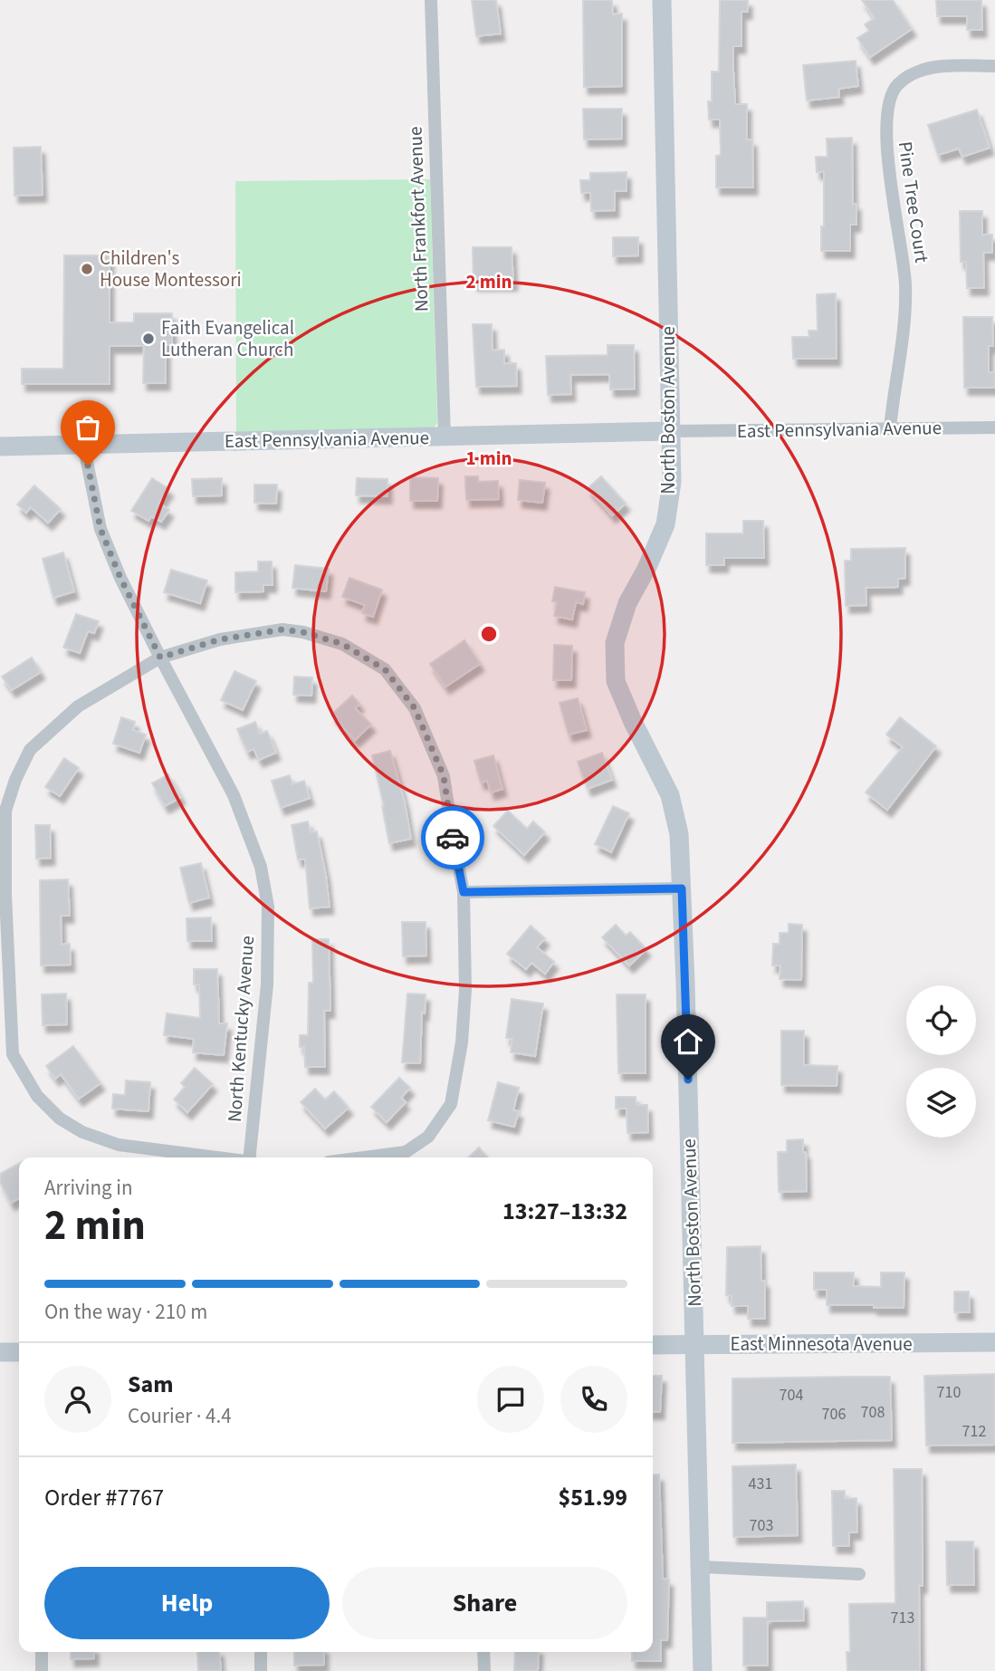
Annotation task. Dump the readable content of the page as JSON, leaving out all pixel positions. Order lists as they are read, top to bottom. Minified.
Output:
{"streets":{"street":["Pine Tree Court","North Frankfort Avenue","North Boston Avenue","East Pennsylvania Avenue","North Kentucky Avenue","East Minnesota Avenue"]},"crossings":[["Pine Tree Court","East Pennsylvania Avenue"],["North Frankfort Avenue","East Pennsylvania Avenue"],["North Boston Avenue","East Pennsylvania Avenue"],["North Boston Avenue","East Minnesota Avenue"],["East Pennsylvania Avenue","North Kentucky Avenue"]],"places":["Children's House Montessori","Faith Evangelical Lutheran Church"],"house_numbers":["710","704","708","706","712","431","703","713"],"page":{"heading":["2 min","Arriving in","13:27–13:32"],"panel":["Sam","Courier · 4.4","Order #7767","$51.99"],"bar":"On the way · 210 m","buttons":["Help","Share"]},"rings":["2 min","1 min"]}
